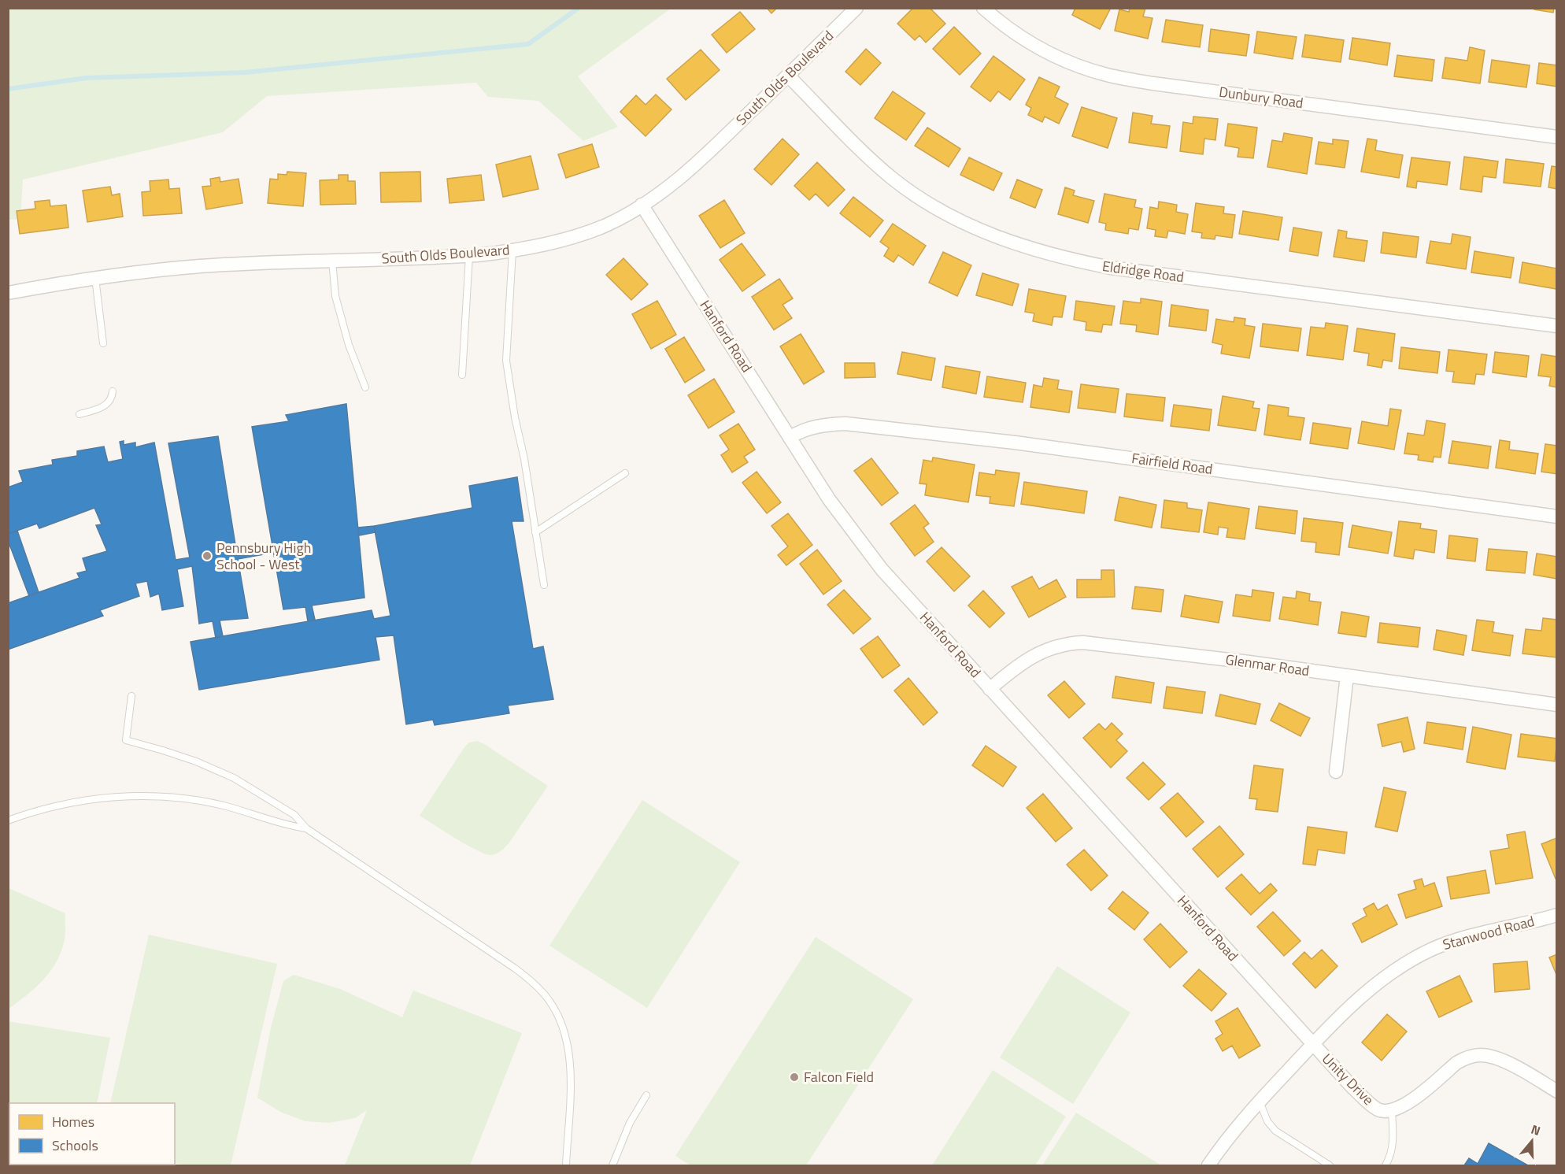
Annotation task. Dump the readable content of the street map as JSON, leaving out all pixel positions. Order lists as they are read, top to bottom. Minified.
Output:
{"streets":{"street":["South Olds Boulevard","Dunbury Road","Eldridge Road","Hanford Road","Fairfield Road","Glenmar Road","Stanwood Road","Unity Drive"]},"crossings":[["South Olds Boulevard","Eldridge Road"],["South Olds Boulevard","Hanford Road"],["Hanford Road","Fairfield Road"],["Hanford Road","Glenmar Road"],["Hanford Road","Stanwood Road"],["Hanford Road","Unity Drive"],["Stanwood Road","Unity Drive"]],"places":["Pennsbury High School - West","Falcon Field"],"legend":["Homes","Schools"],"north":"top"}
